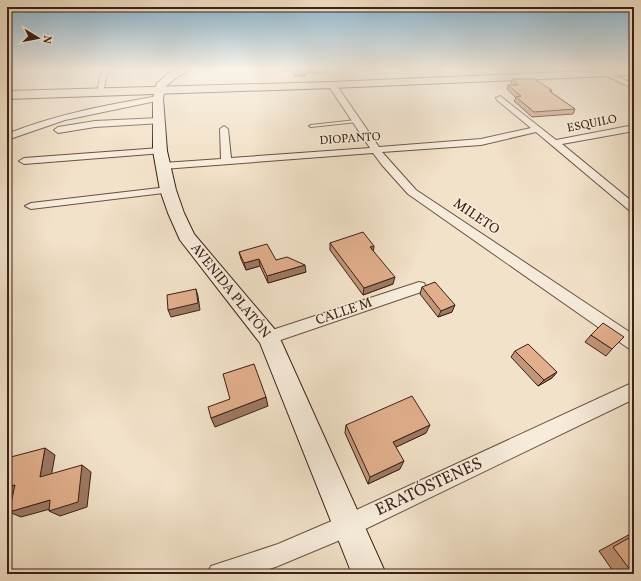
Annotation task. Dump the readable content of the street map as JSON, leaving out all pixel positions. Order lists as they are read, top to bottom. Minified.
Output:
{"streets":{"street":["ESQUILO","DIOPANTO","MILETO","AVENIDA PLATÓN","CALLE M","ERATÓSTENES"]},"crossings":[["DIOPANTO","MILETO"],["DIOPANTO","AVENIDA PLATÓN"],["AVENIDA PLATÓN","CALLE M"],["AVENIDA PLATÓN","ERATÓSTENES"]],"north":"right"}
